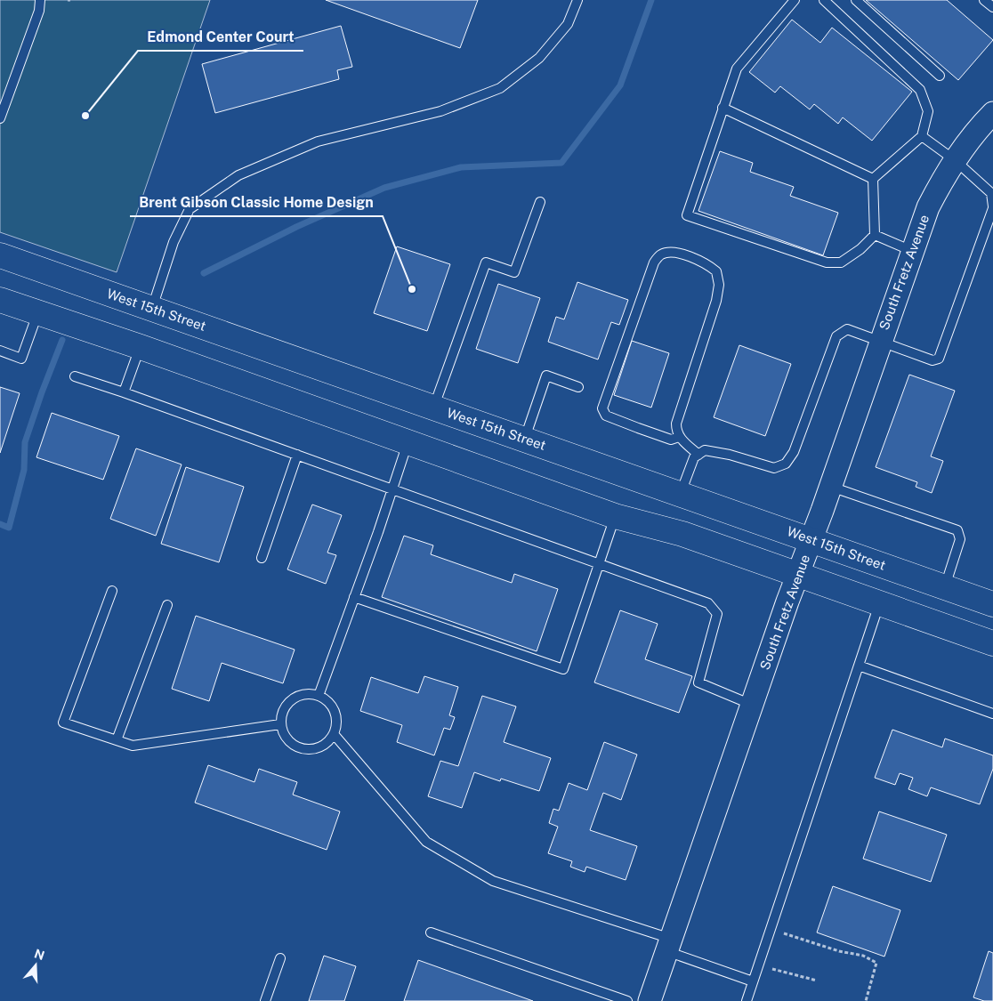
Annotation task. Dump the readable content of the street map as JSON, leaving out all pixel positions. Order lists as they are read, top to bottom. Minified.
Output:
{"streets":{"main road":["West 15th Street"],"street":["South Fretz Avenue"]},"crossings":[["South Fretz Avenue","West 15th Street"]],"places":["Edmond Center Court","Brent Gibson Classic Home Design"],"north":"top"}
